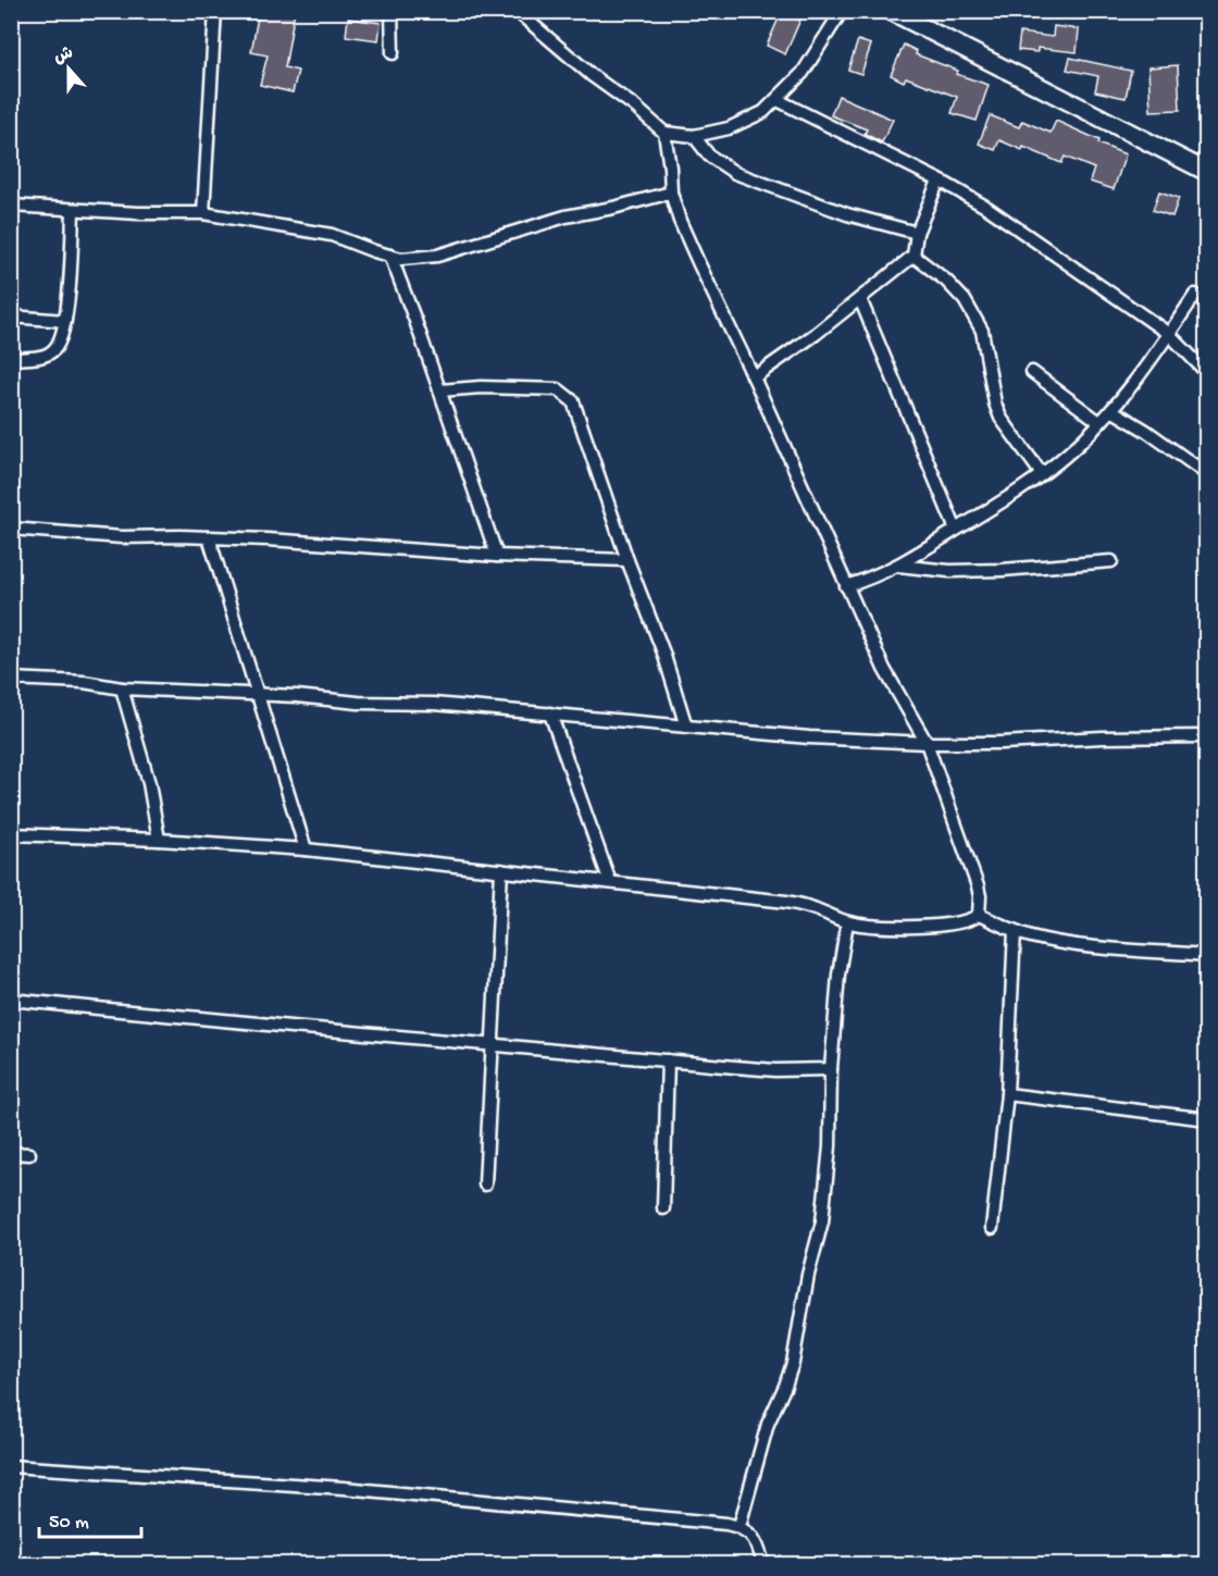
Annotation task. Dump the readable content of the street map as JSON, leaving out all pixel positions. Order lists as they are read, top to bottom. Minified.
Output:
{"scale_bar":"50 m","north":"top"}
